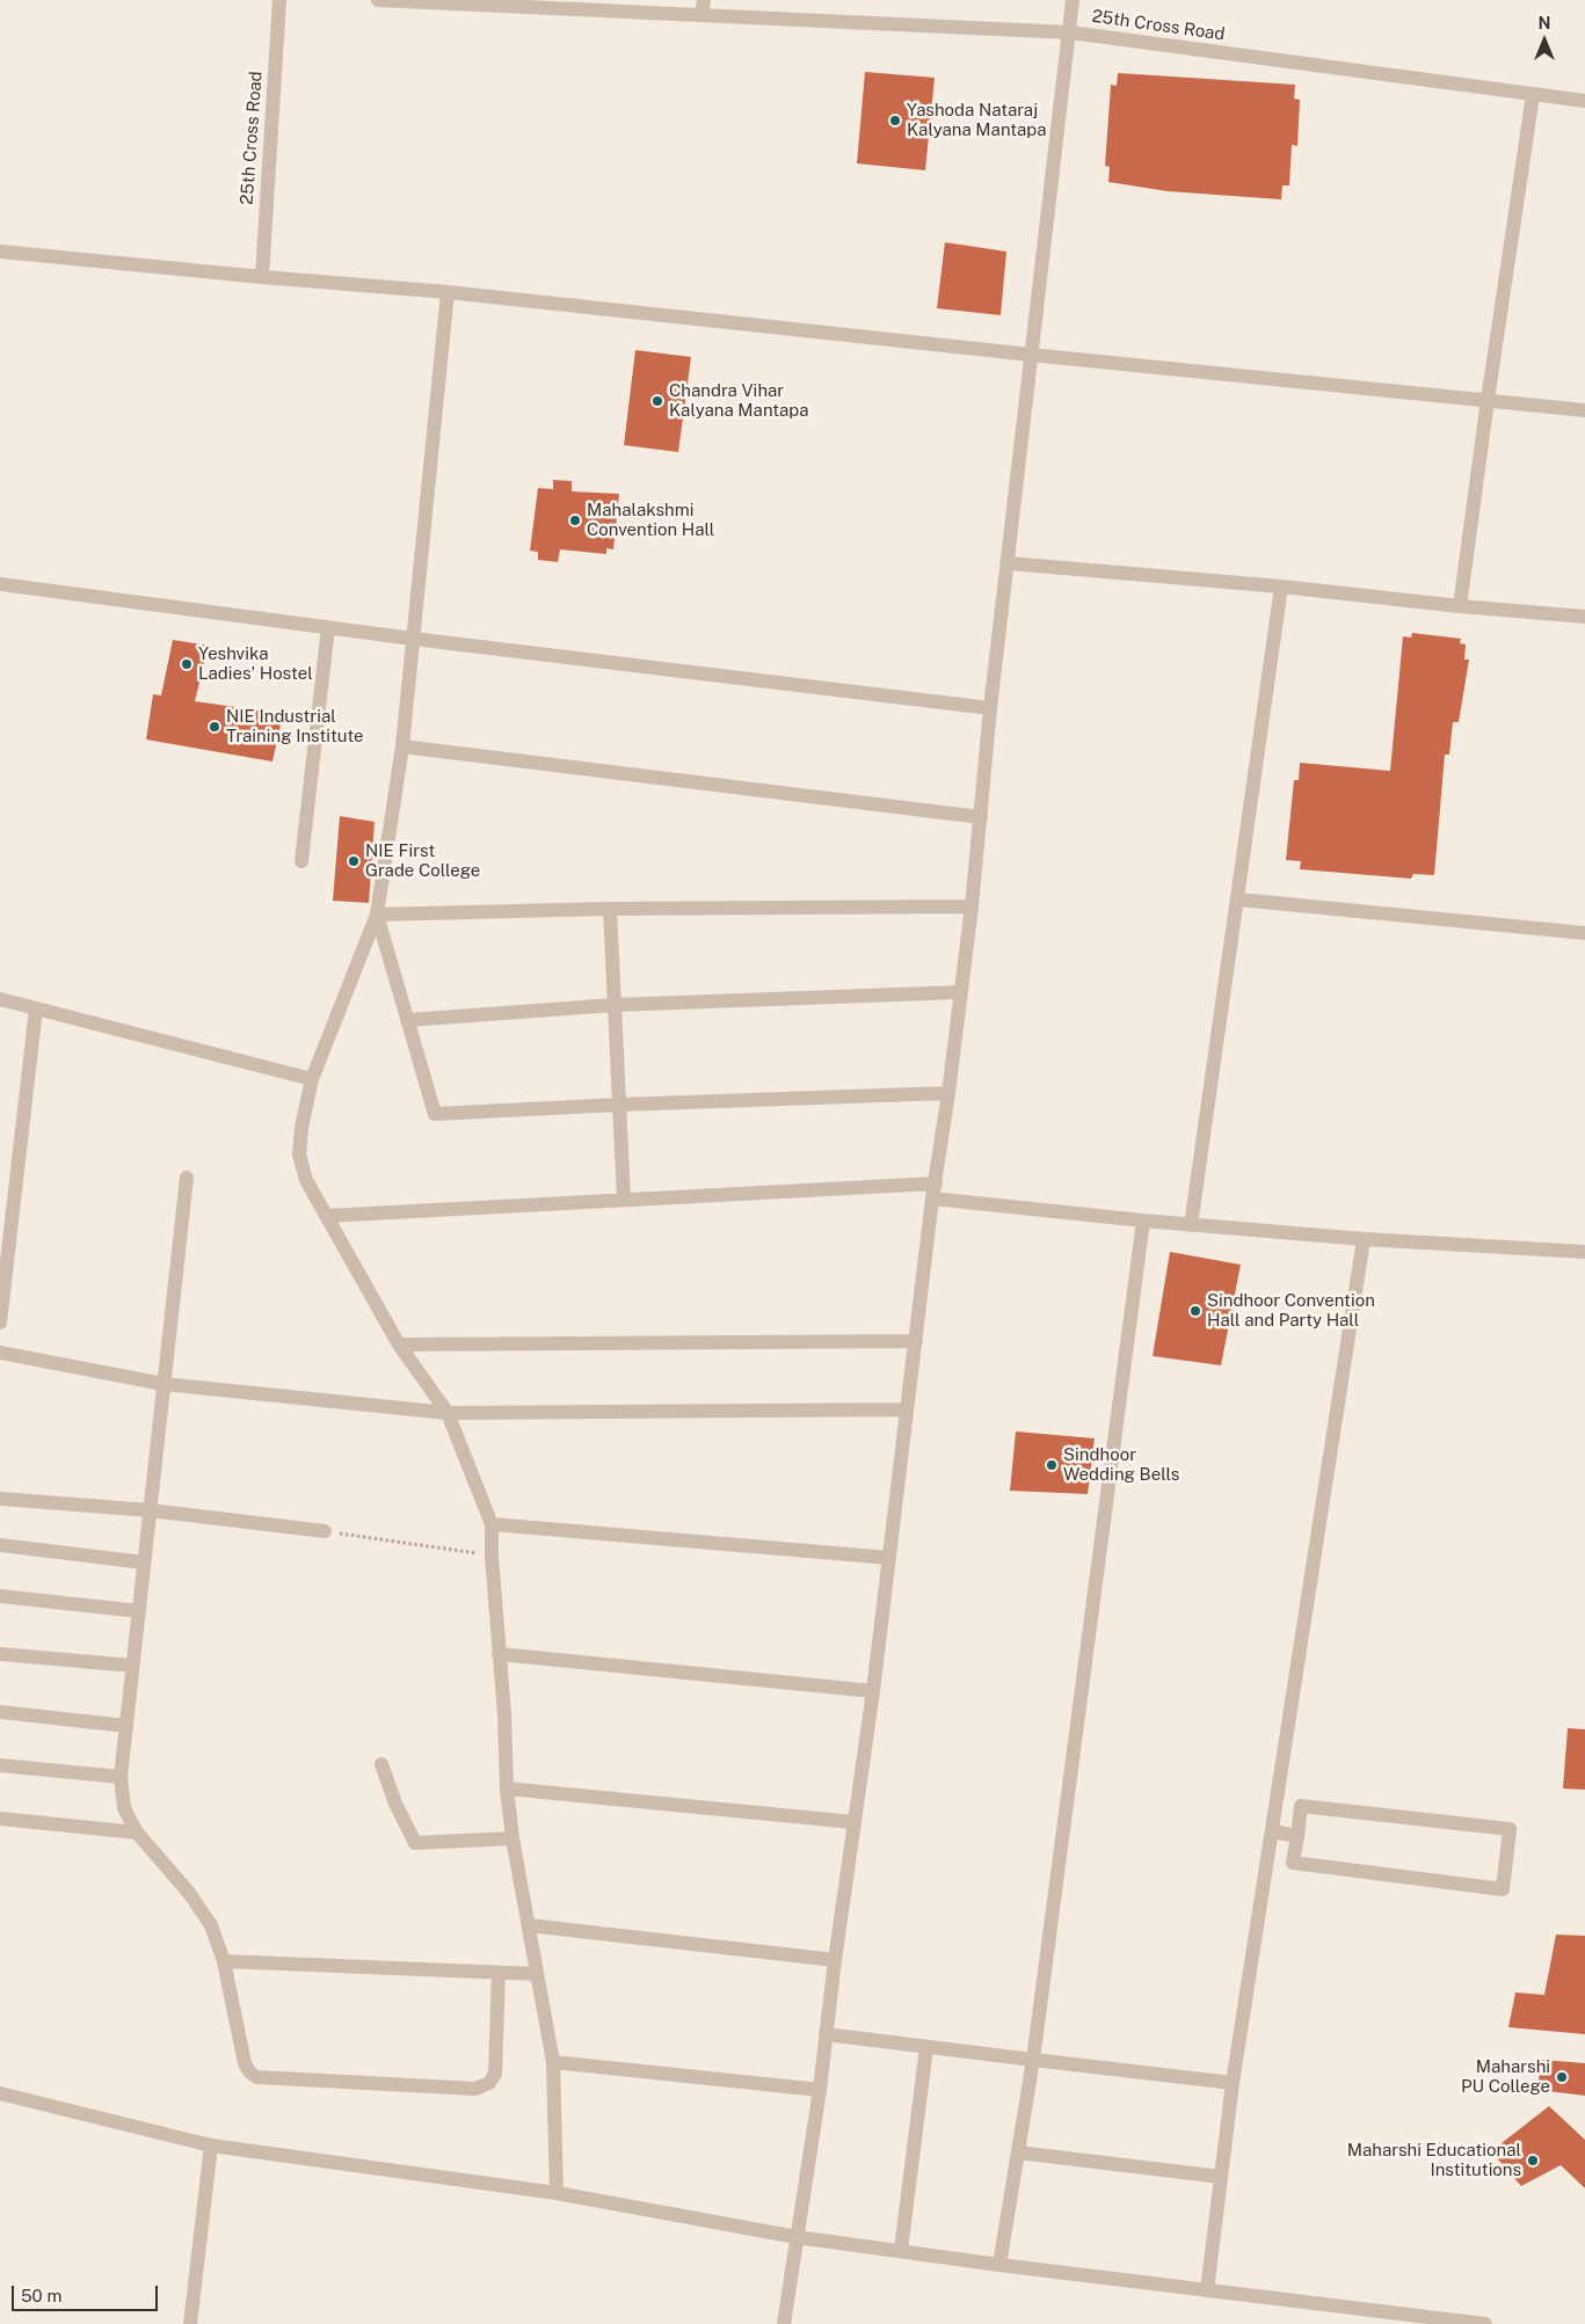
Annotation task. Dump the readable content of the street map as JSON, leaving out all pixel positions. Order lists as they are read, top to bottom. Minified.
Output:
{"streets":{"street":["25th Cross Road"]},"places":["Yashoda Nataraj Kalyana Mantapa","Chandra Vihar Kalyana Mantapa","Mahalakshmi Convention Hall","Yeshvika Ladies' Hostel","NIE Industrial Training Institute","NIE First Grade College","Sindhoor Convention Hall and Party Hall","Sindhoor Wedding Bells","Maharshi PU College","Maharshi Educational Institutions"],"scale_bar":"50 m","north":"top"}
